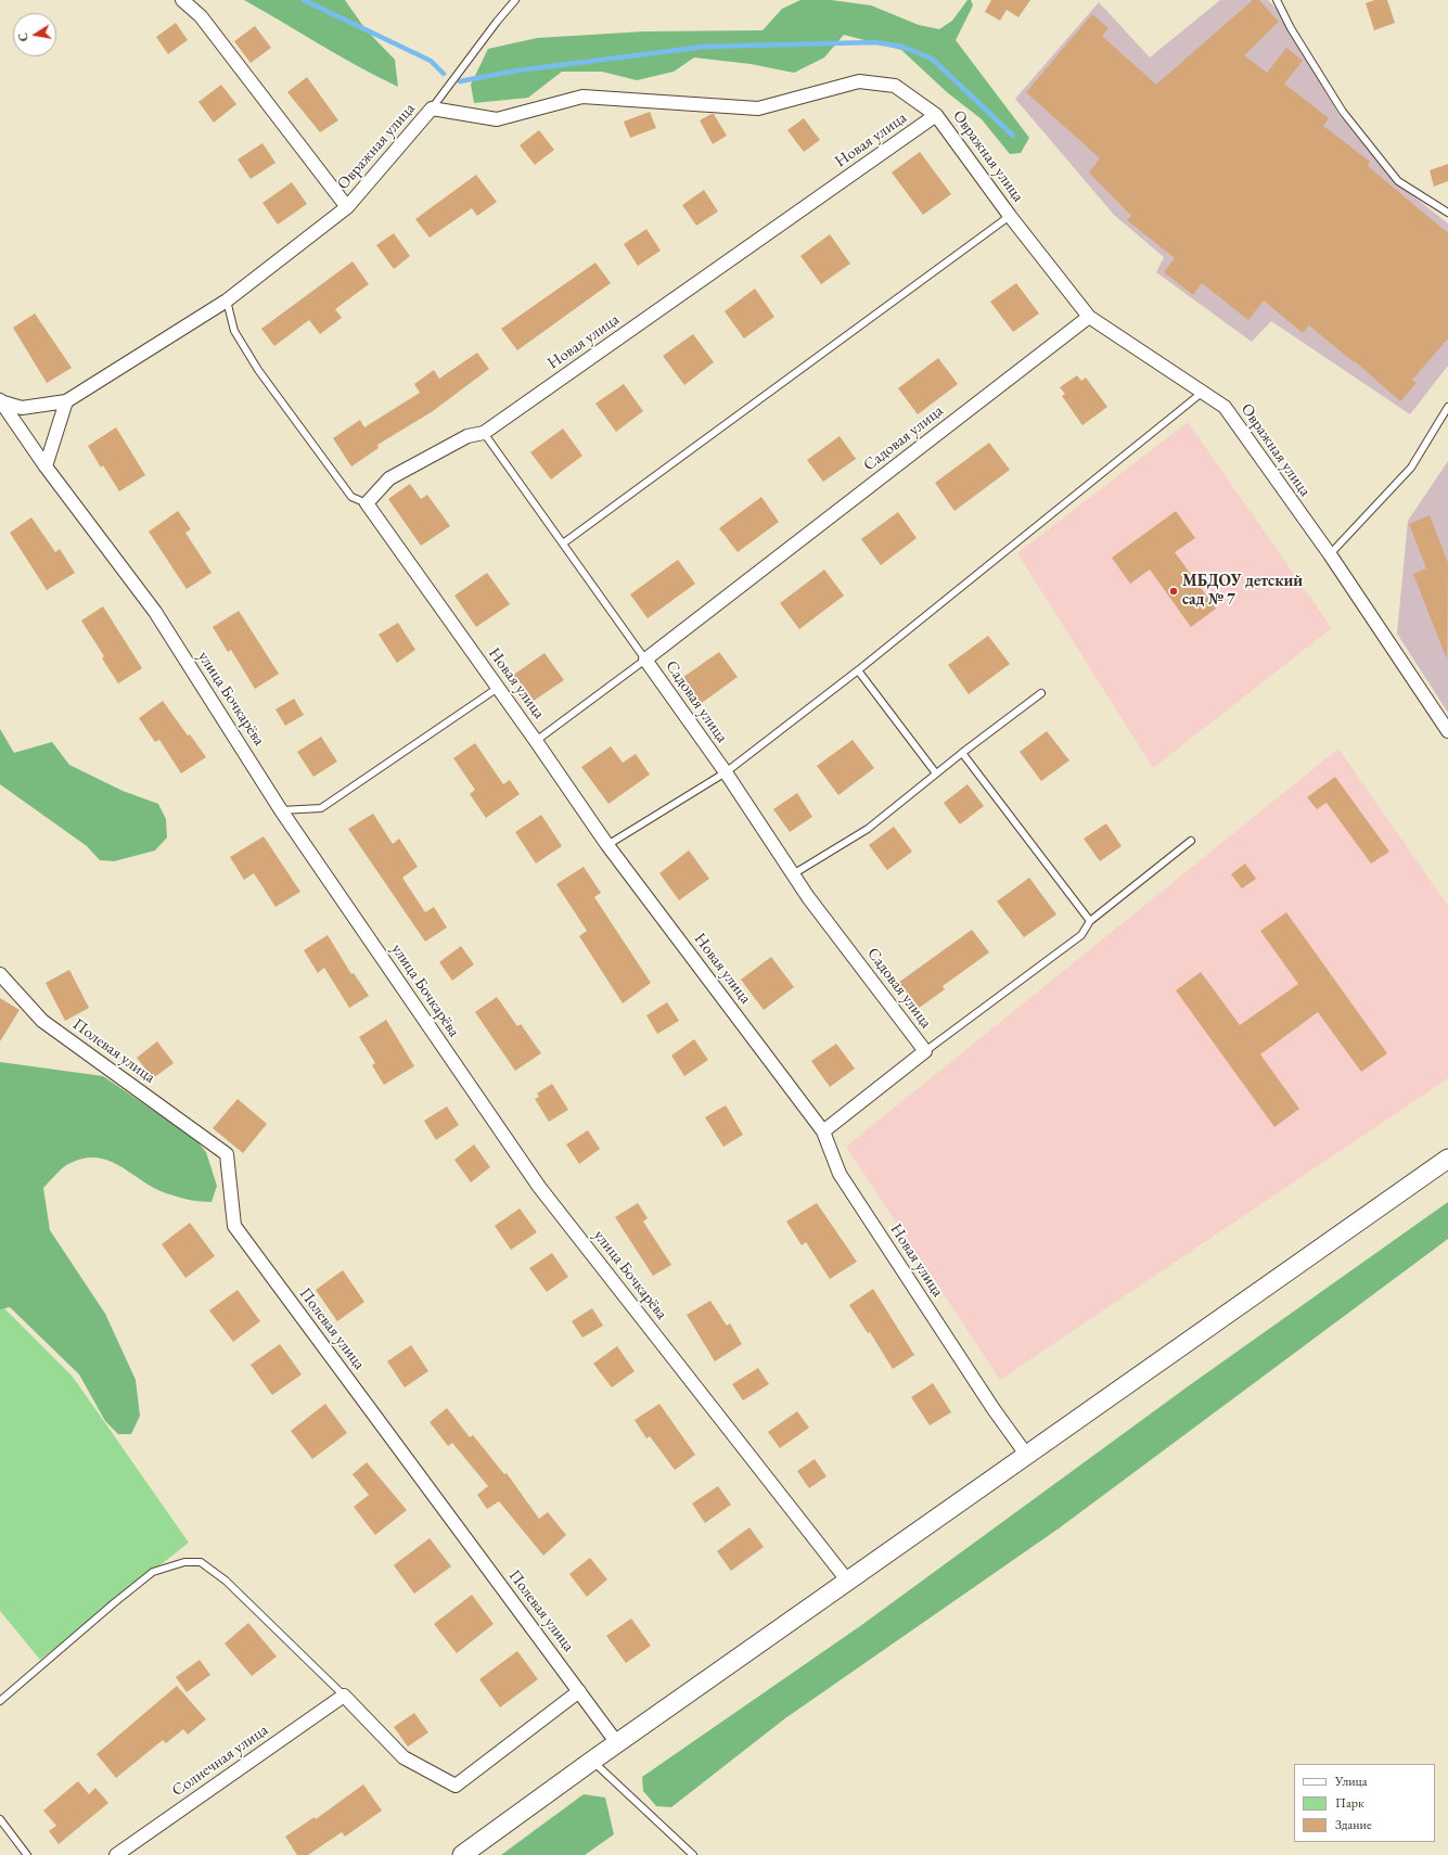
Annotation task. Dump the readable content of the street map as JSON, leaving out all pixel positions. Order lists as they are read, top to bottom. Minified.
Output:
{"streets":{"street":["Новая улица","Овражная улица","Садовая улица","улица Бочкарёва","Полевая улица","Солнечная улица"]},"crossings":[["Новая улица","Овражная улица"],["Новая улица","Садовая улица"],["Овражная улица","Садовая улица"]],"places":["МБДОУ детский сад № 7"],"legend":["Улица","Парк","Здание"],"north":"left"}
